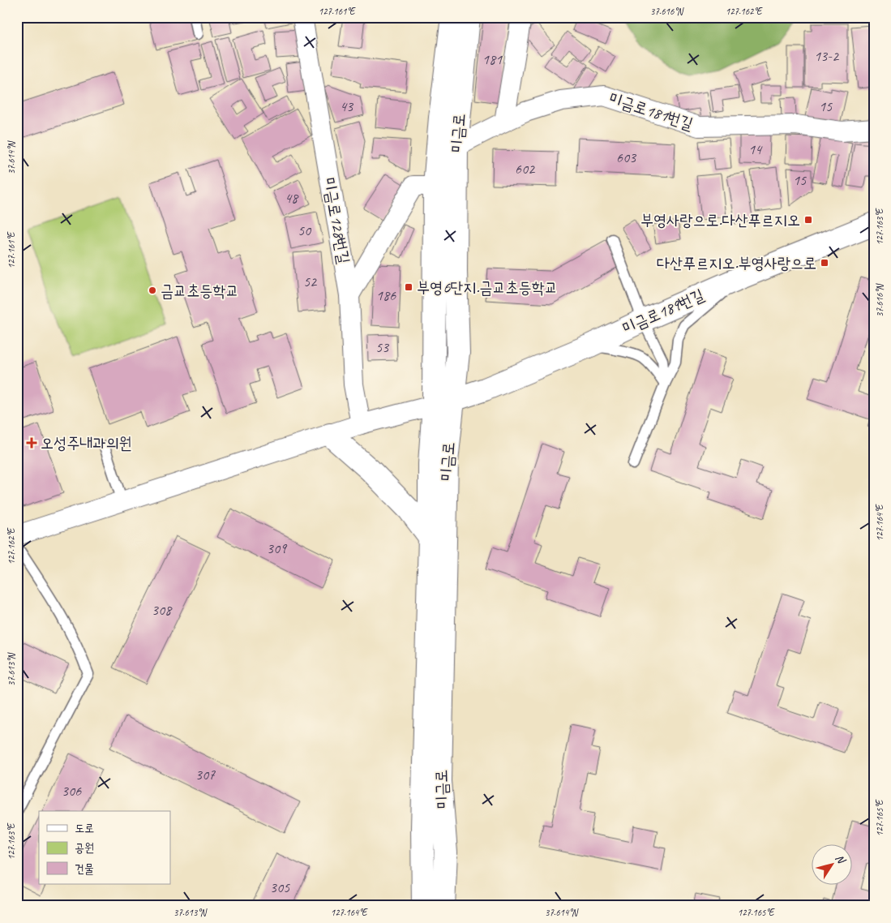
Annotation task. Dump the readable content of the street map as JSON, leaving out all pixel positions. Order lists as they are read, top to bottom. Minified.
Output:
{"streets":{"street":["미금로181번길","미금로","미금로128번길","미금로189번길"]},"crossings":[["미금로181번길","미금로"],["미금로","미금로189번길"]],"places":{"transit":["부영사랑으로.다산푸르지오","다산푸르지오.부영사랑으로","부영6단지.금교초등학교"],"other":["금교초등학교"],"health":["오성주내과의원"]},"house_numbers":["13-2","181","43","15","14","603","602","15","48","50","52","186","53","309","308","307","306","305"],"legend":["도로","공원","건물"],"north":"top right","coordinates":["127.161°E","37.616°N","127.162°E","37.614°N","127.163°E","127.164°E","37.613°N","127.165°E"]}
